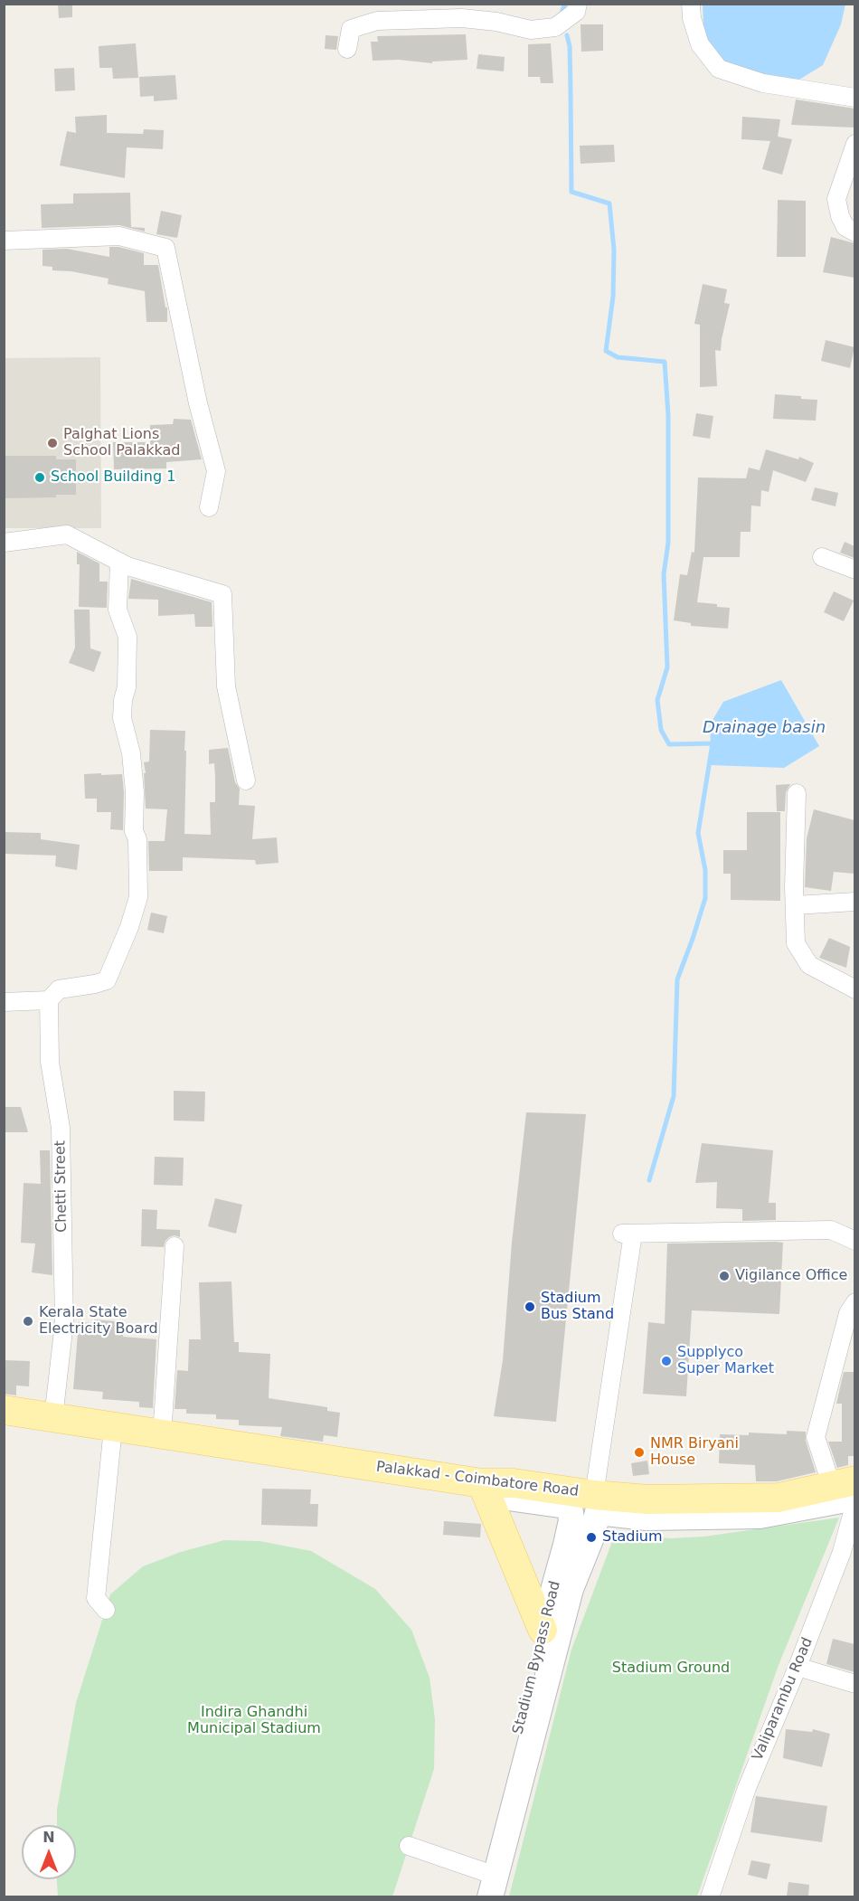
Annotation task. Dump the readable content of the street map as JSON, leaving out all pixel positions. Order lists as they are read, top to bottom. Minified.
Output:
{"streets":{"main road":["Palakkad - Coimbatore Road"],"street":["Chetti Street","Stadium Bypass Road","Valiparambu Road"]},"crossings":[["Chetti Street","Palakkad - Coimbatore Road"],["Palakkad - Coimbatore Road","Stadium Bypass Road"]],"water":["Drainage basin"],"parks":["Stadium Ground","Indira Ghandhi Municipal Stadium"],"places":["Palghat Lions School Palakkad","School Building 1","Vigilance Office","Stadium Bus Stand","Kerala State Electricity Board","Supplyco Super Market","NMR Biryani House","Stadium"],"north":"top"}
